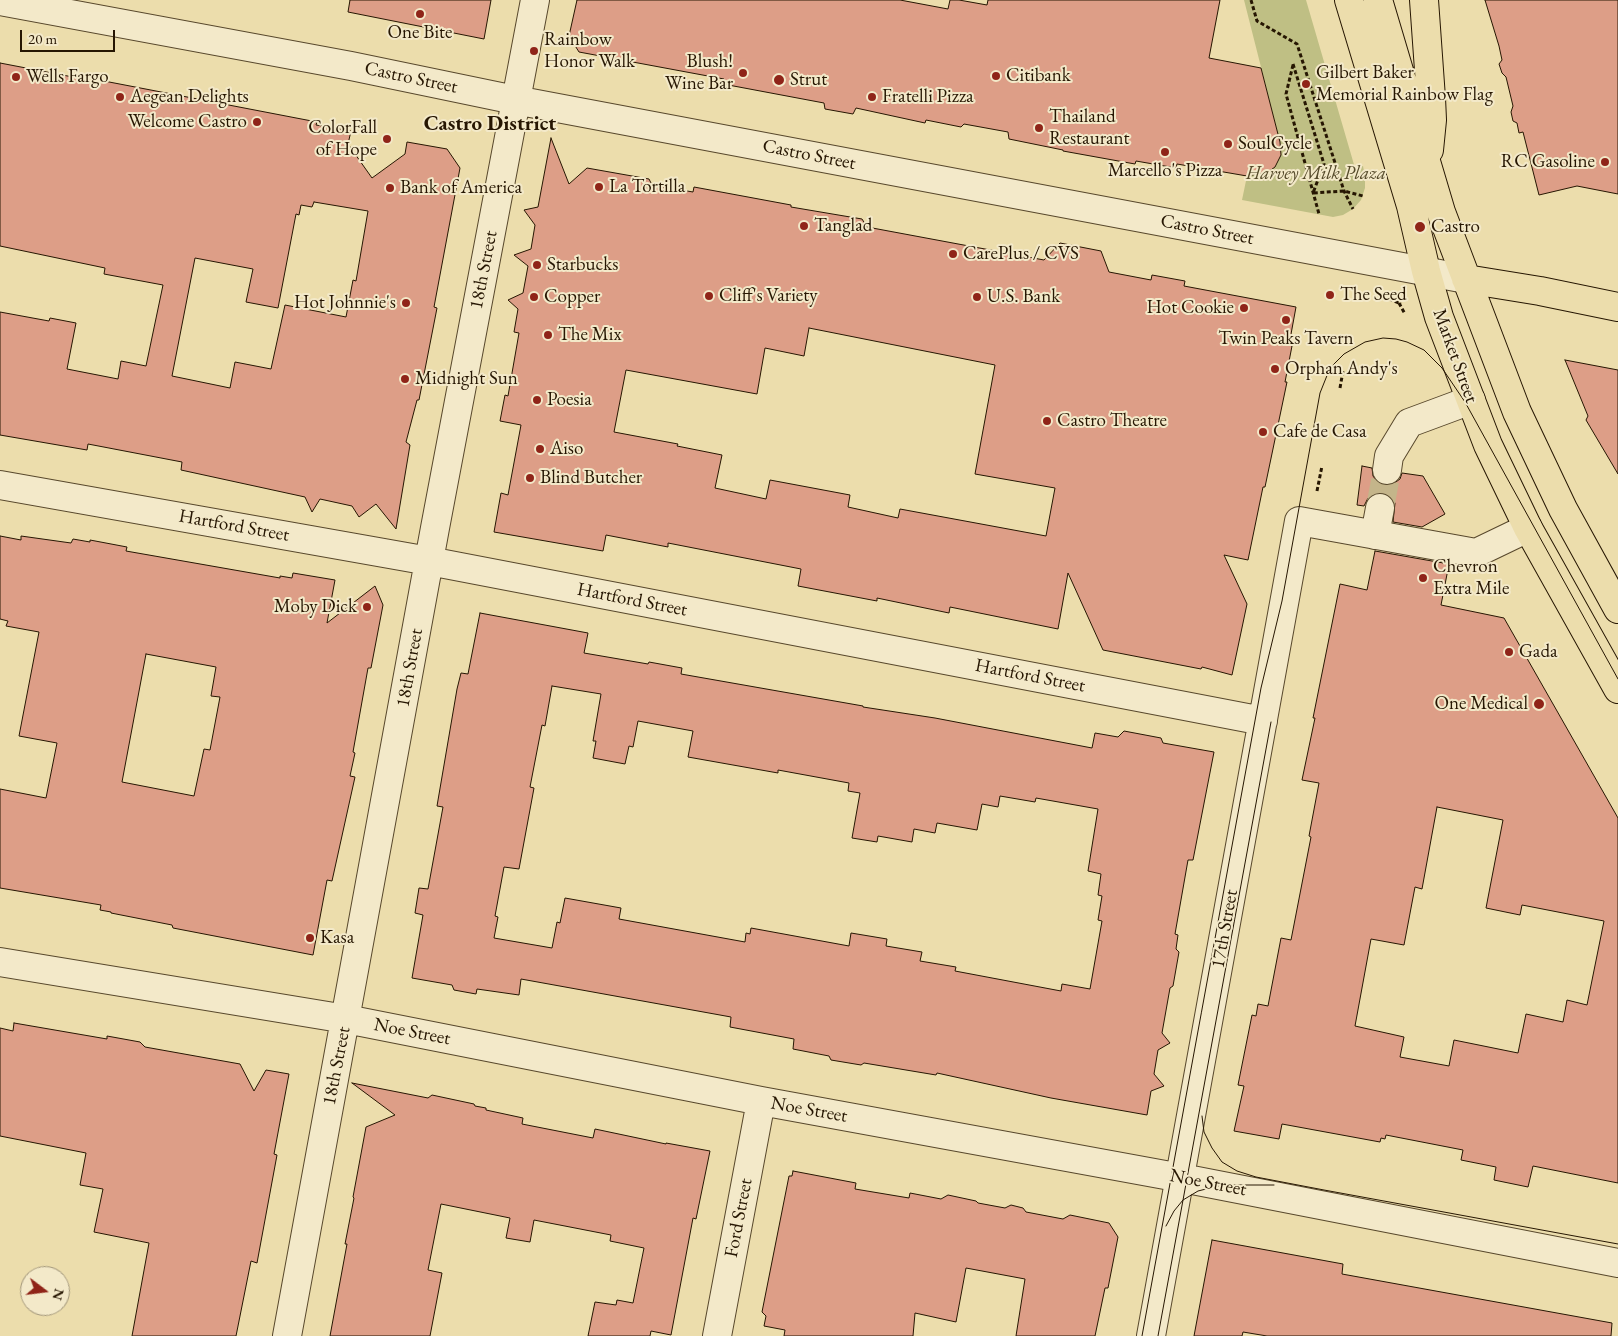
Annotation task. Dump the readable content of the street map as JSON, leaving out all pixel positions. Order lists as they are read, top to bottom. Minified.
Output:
{"streets":{"main road":["Castro Street","Market Street"],"street":["18th Street","Hartford Street","17th Street","Noe Street","Ford Street"]},"crossings":[["Castro Street","18th Street"],["Castro Street","Market Street"],["18th Street","Hartford Street"],["18th Street","Noe Street"],["Hartford Street","17th Street"],["17th Street","Noe Street"],["Noe Street","Ford Street"]],"districts":["Castro District"],"parks":["Harvey Milk Plaza"],"places":["One Bite","Rainbow Honor Walk","Blush! Wine Bar","Citibank","Wells Fargo","Strut","Gilbert Baker Memorial Rainbow Flag","Aegean Delights","Fratelli Pizza","Welcome Castro","Thailand Restaurant","ColorFall of Hope","SoulCycle","Marcello's Pizza","RC Gasoline","La Tortilla","Bank of America","Tanglad","Castro","CarePlus / CVS","Starbucks","The Seed","Cliff's Variety","Copper","U.S. Bank","Hot Johnnie's","Hot Cookie","Twin Peaks Tavern","The Mix","Orphan Andy's","Midnight Sun","Poesia","Castro Theatre","Cafe de Casa","Aiso","Blind Butcher","Chevron Extra Mile","Moby Dick","Gada","One Medical","Kasa"],"scale_bar":"20 m","north":"right"}
